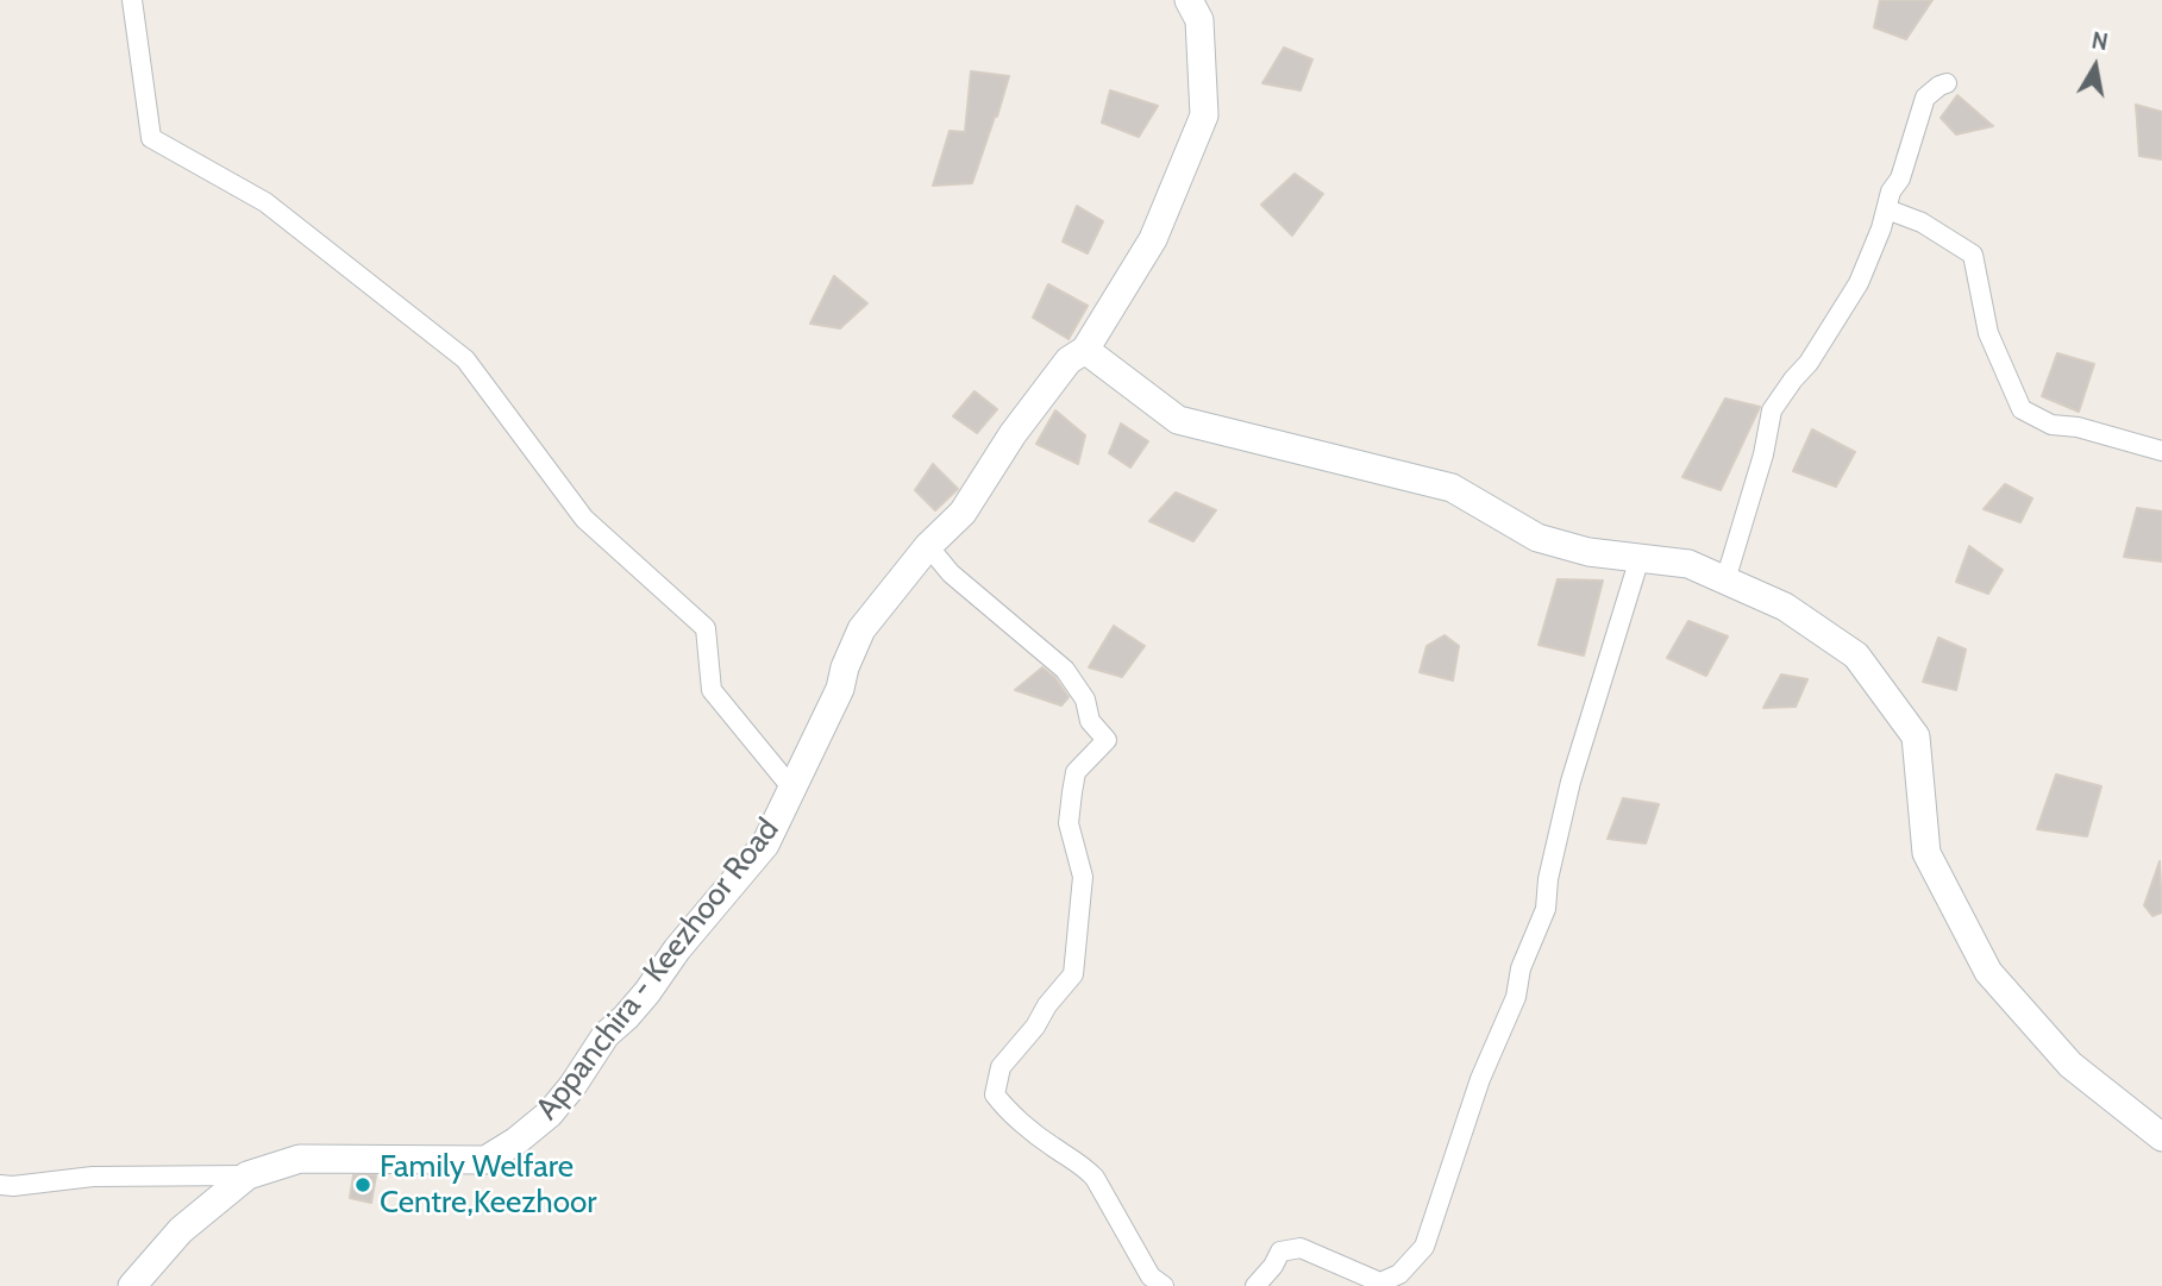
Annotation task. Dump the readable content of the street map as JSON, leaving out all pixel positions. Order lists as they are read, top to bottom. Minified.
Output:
{"streets":{"main road":["Appanchira - Keezhoor Road"]},"places":["Family Welfare Centre,Keezhoor"],"north":"top"}
